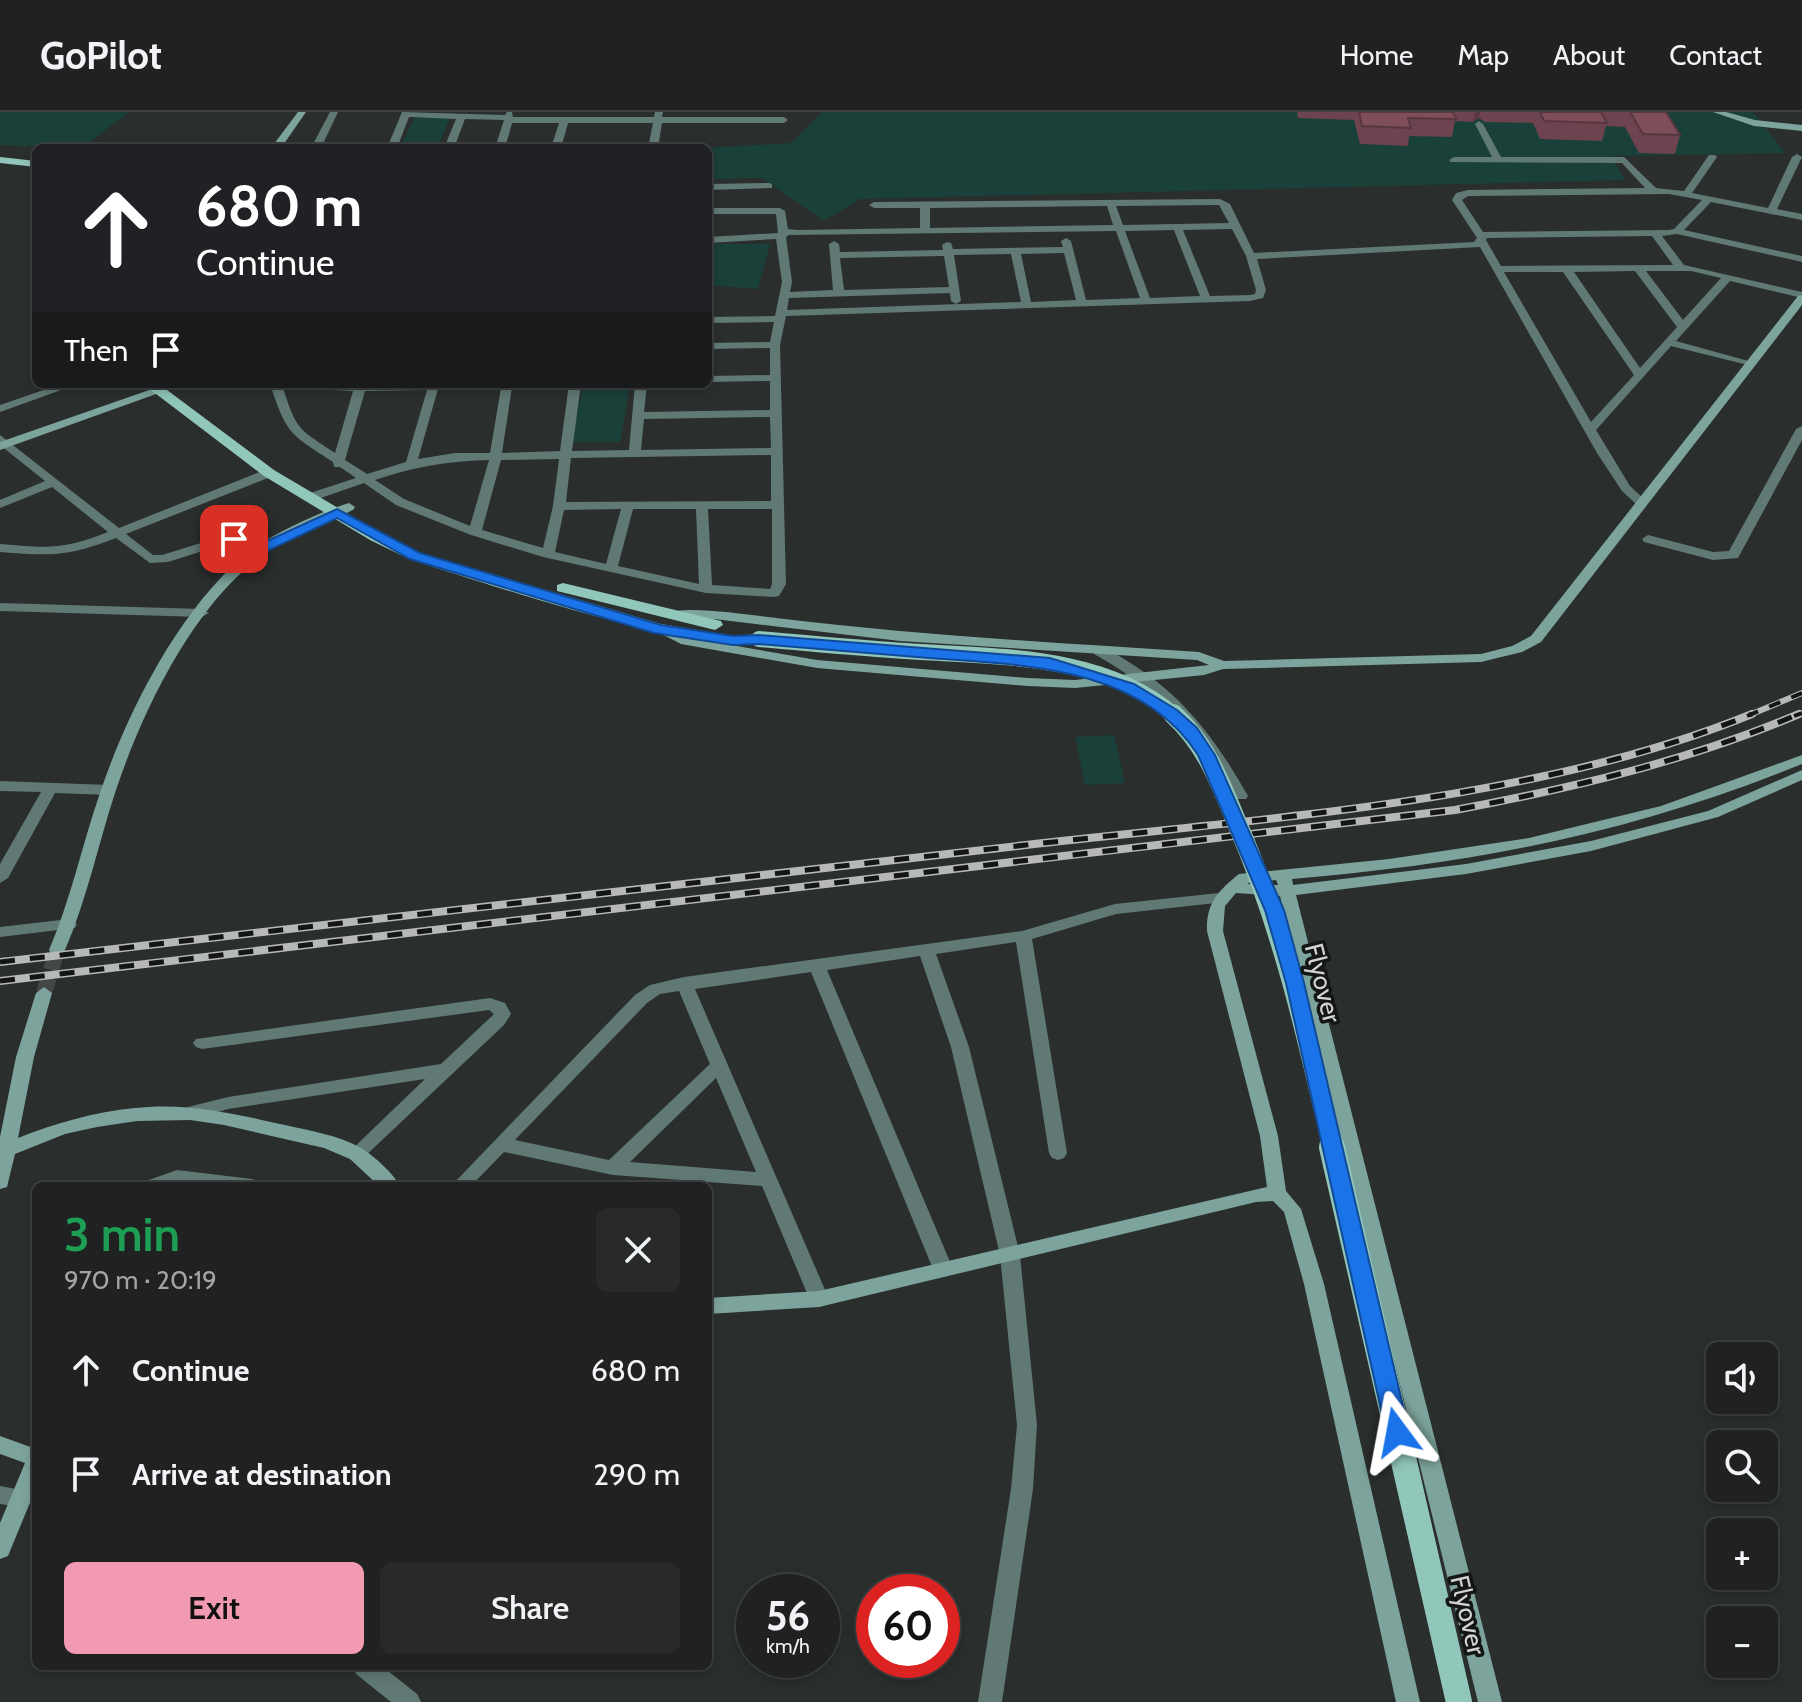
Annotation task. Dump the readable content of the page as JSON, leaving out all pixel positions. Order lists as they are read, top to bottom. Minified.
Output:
{"streets":{"main road":["Flyover"]},"page":{"header":"GoPilot","nav":["Home","Map","About","Contact"],"turn":["680 m","Continue"],"then":"Then","heading":["3 min","970 m · 20:19"],"list":[{"name":"Continue","value":"680 m"},{"name":"Arrive at destination","value":"290 m"}],"map_buttons":["+","−"],"buttons":["Exit","Share"],"speed":"56 km/h","limit":"60"}}
